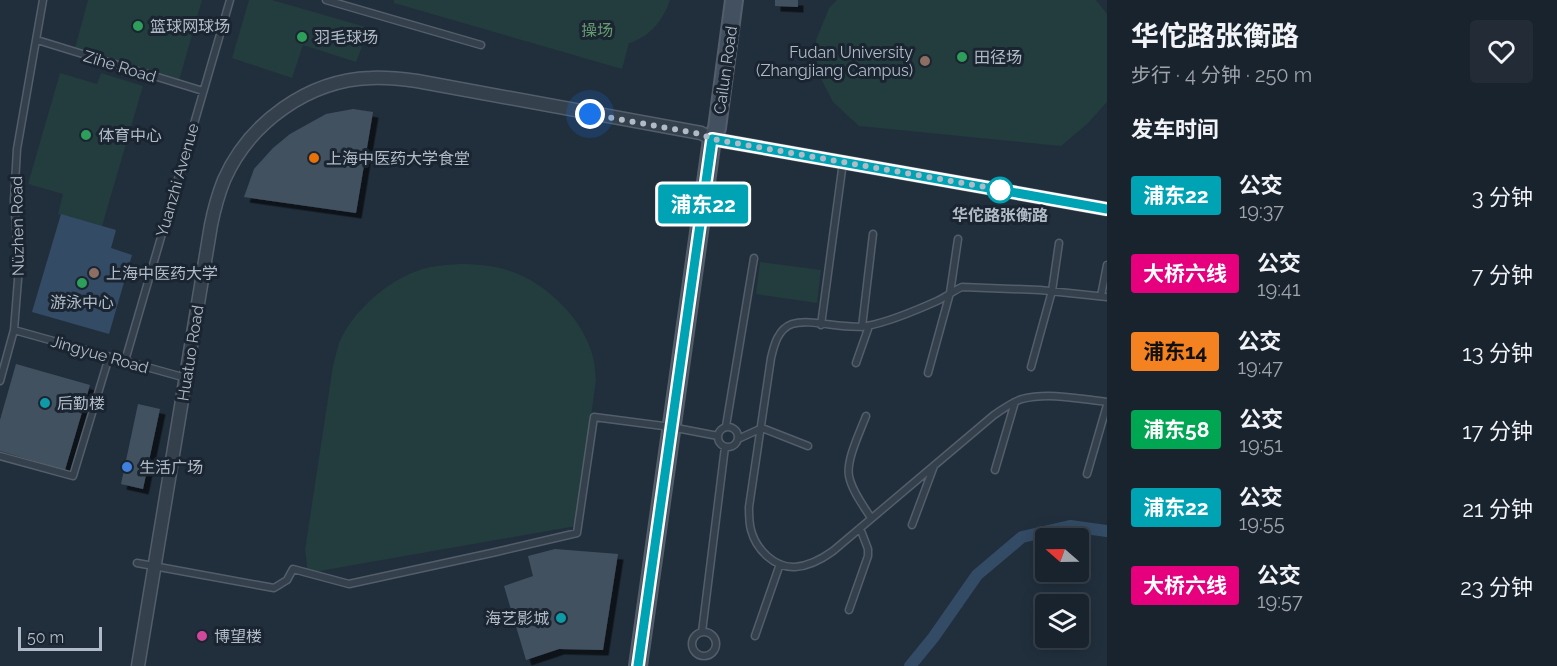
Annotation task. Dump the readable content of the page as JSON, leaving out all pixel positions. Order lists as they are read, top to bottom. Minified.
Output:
{"streets":{"street":["Cailun Road","Huatuo Road"],"lane":["Zihe Road","Yuanzhi Avenue","Nüzhen Road","Jingyue Road"]},"crossings":[["Zihe Road","Yuanzhi Avenue"],["Zihe Road","Nüzhen Road"],["Cailun Road","Huatuo Road"],["Yuanzhi Avenue","Jingyue Road"],["Nüzhen Road","Jingyue Road"],["Huatuo Road","Jingyue Road"]],"parks":["操场"],"places":["篮球网球场","羽毛球场","田径场","Fudan University (Zhangjiang Campus)","体育中心","上海中医药大学食堂","华佗路张衡路","上海中医药大学","游泳中心","后勤楼","生活广场","海艺影城","博望楼"],"lines":["bus line 浦东22"],"scale_bar":"50 m","north":"left","page":{"on_map":"浦东22","heading":[["华佗路张衡路","步行 · 4 分钟 · 250 m"],"发车时间"],"list":[{"mark":"浦东22","name":"公交","note":"19:37","value":"3 分钟"},{"mark":"大桥六线","name":"公交","note":"19:41","value":"7 分钟"},{"mark":"浦东14","name":"公交","note":"19:47","value":"13 分钟"},{"mark":"浦东58","name":"公交","note":"19:51","value":"17 分钟"},{"mark":"浦东22","name":"公交","note":"19:55","value":"21 分钟"},{"mark":"大桥六线","name":"公交","note":"19:57","value":"23 分钟"}],"scale":"50 m"}}
